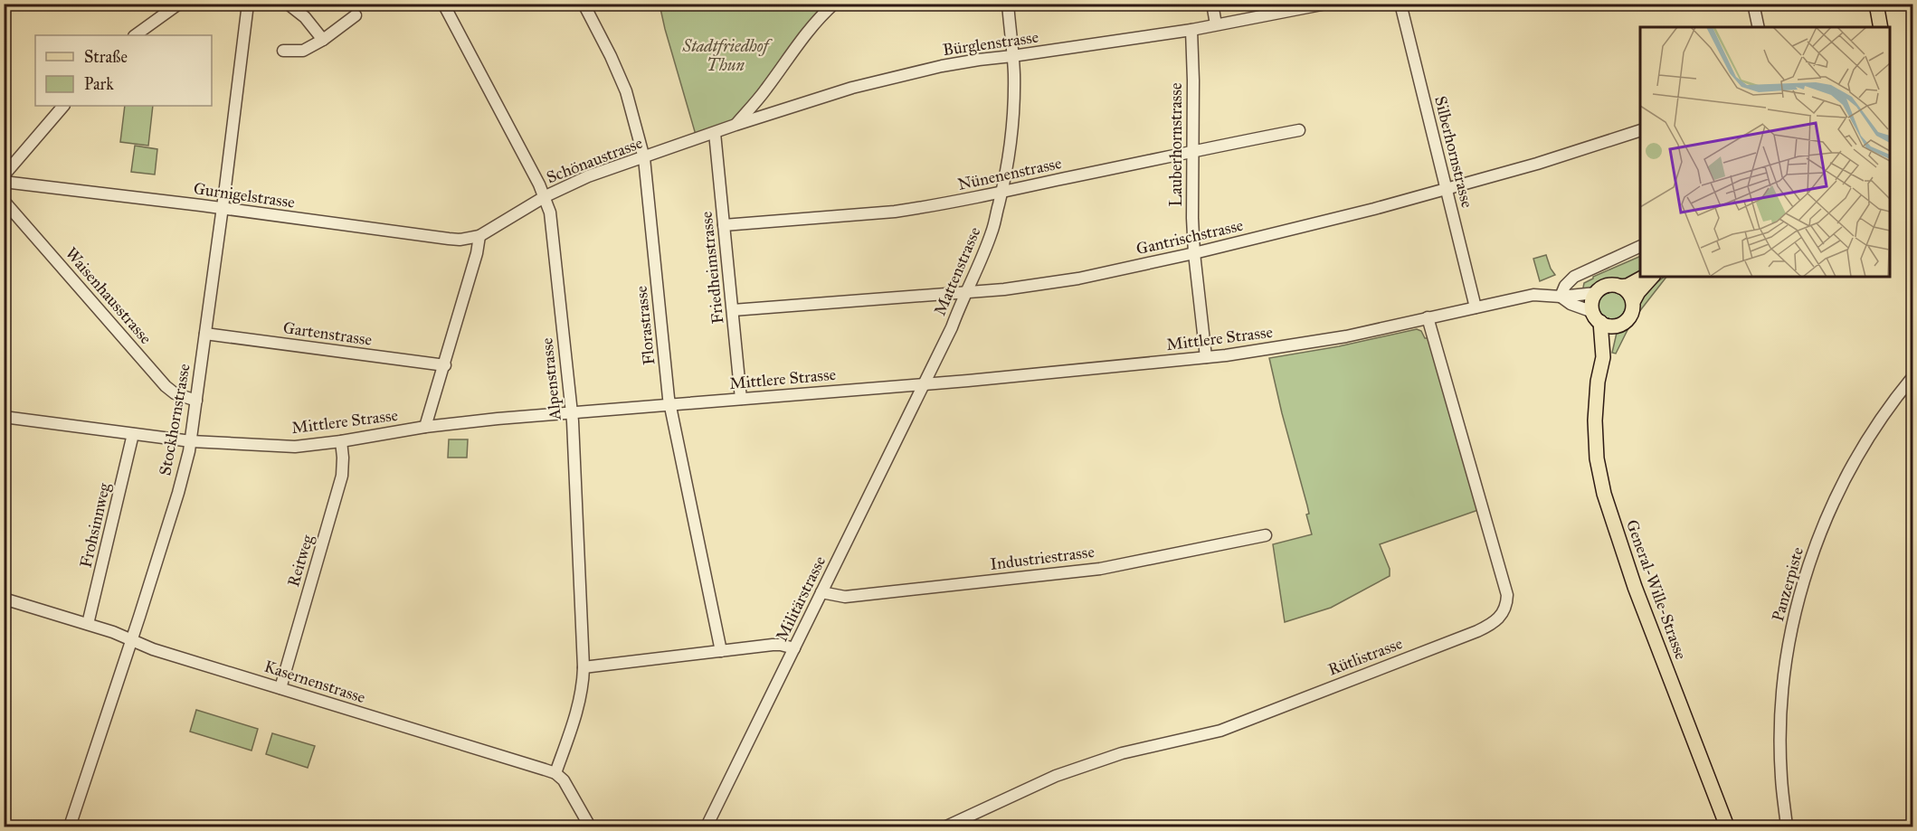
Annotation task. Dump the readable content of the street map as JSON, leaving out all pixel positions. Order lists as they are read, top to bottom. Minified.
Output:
{"streets":{"main road":["General-Wille-Strasse"],"street":["Bürglenstrasse","Lauberhornstrasse","Silberhornstrasse","Schönaustrasse","Nünenenstrasse","Gurnigelstrasse","Gantrischstrasse","Friedheimstrasse","Mattenstrasse","Waisenhausstrasse","Florastrasse","Gartenstrasse","Mittlere Strasse","Alpenstrasse","Stockhornstrasse","Frohsinnweg","Industriestrasse","Reitweg","Panzerpiste","Militärstrasse","Rütlistrasse","Kasernenstrasse"]},"crossings":[["Bürglenstrasse","Lauberhornstrasse"],["Bürglenstrasse","Schönaustrasse"],["Bürglenstrasse","Mattenstrasse"],["Lauberhornstrasse","Nünenenstrasse"],["Lauberhornstrasse","Gantrischstrasse"],["Lauberhornstrasse","Mittlere Strasse"],["Silberhornstrasse","Gantrischstrasse"],["Silberhornstrasse","Mittlere Strasse"],["Schönaustrasse","Gurnigelstrasse"],["Schönaustrasse","Friedheimstrasse"],["Schönaustrasse","Florastrasse"],["Schönaustrasse","Alpenstrasse"],["Nünenenstrasse","Friedheimstrasse"],["Nünenenstrasse","Mattenstrasse"],["Gurnigelstrasse","Stockhornstrasse"],["Gantrischstrasse","Friedheimstrasse"],["Gantrischstrasse","Mattenstrasse"],["Friedheimstrasse","Mittlere Strasse"],["Mattenstrasse","Mittlere Strasse"],["Mattenstrasse","Militärstrasse"],["Waisenhausstrasse","Stockhornstrasse"],["Florastrasse","Mittlere Strasse"],["Gartenstrasse","Stockhornstrasse"],["Mittlere Strasse","Alpenstrasse"],["Mittlere Strasse","Stockhornstrasse"],["Mittlere Strasse","Frohsinnweg"],["Mittlere Strasse","Reitweg"],["Mittlere Strasse","General-Wille-Strasse"],["Mittlere Strasse","Militärstrasse"],["Mittlere Strasse","Rütlistrasse"],["Alpenstrasse","Kasernenstrasse"],["Stockhornstrasse","Kasernenstrasse"],["Frohsinnweg","Kasernenstrasse"],["Industriestrasse","Militärstrasse"],["Reitweg","Kasernenstrasse"]],"parks":["Stadtfriedhof Thun"],"legend":["Straße","Park"]}
